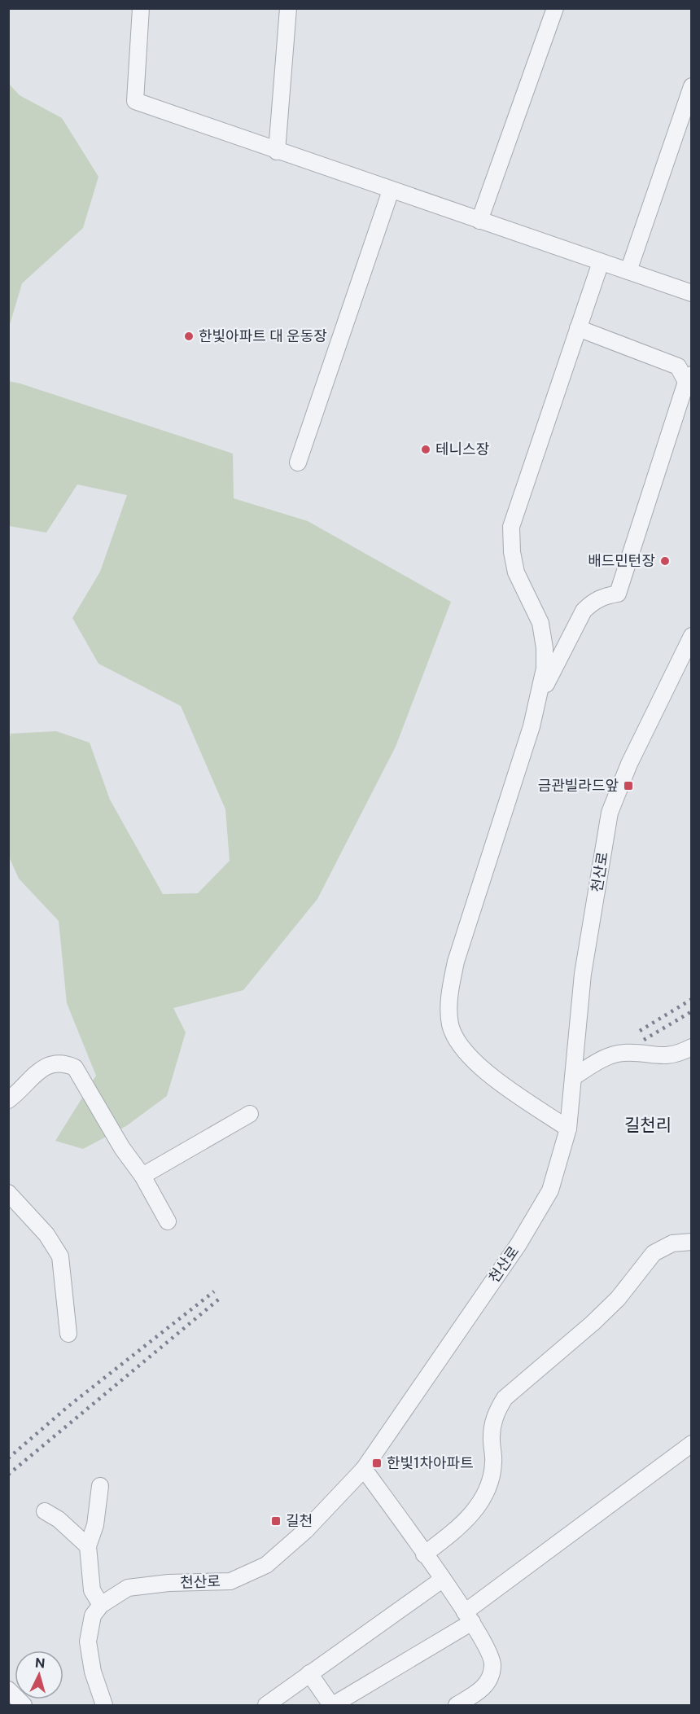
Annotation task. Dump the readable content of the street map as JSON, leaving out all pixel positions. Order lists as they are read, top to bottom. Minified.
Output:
{"streets":{"street":["천산로"]},"districts":["길천리"],"places":{"other":["한빛아파트 대 운동장","테니스장","배드민턴장"],"transit":["금관빌라드앞","한빛1차아파트","길천"]},"north":"top"}
